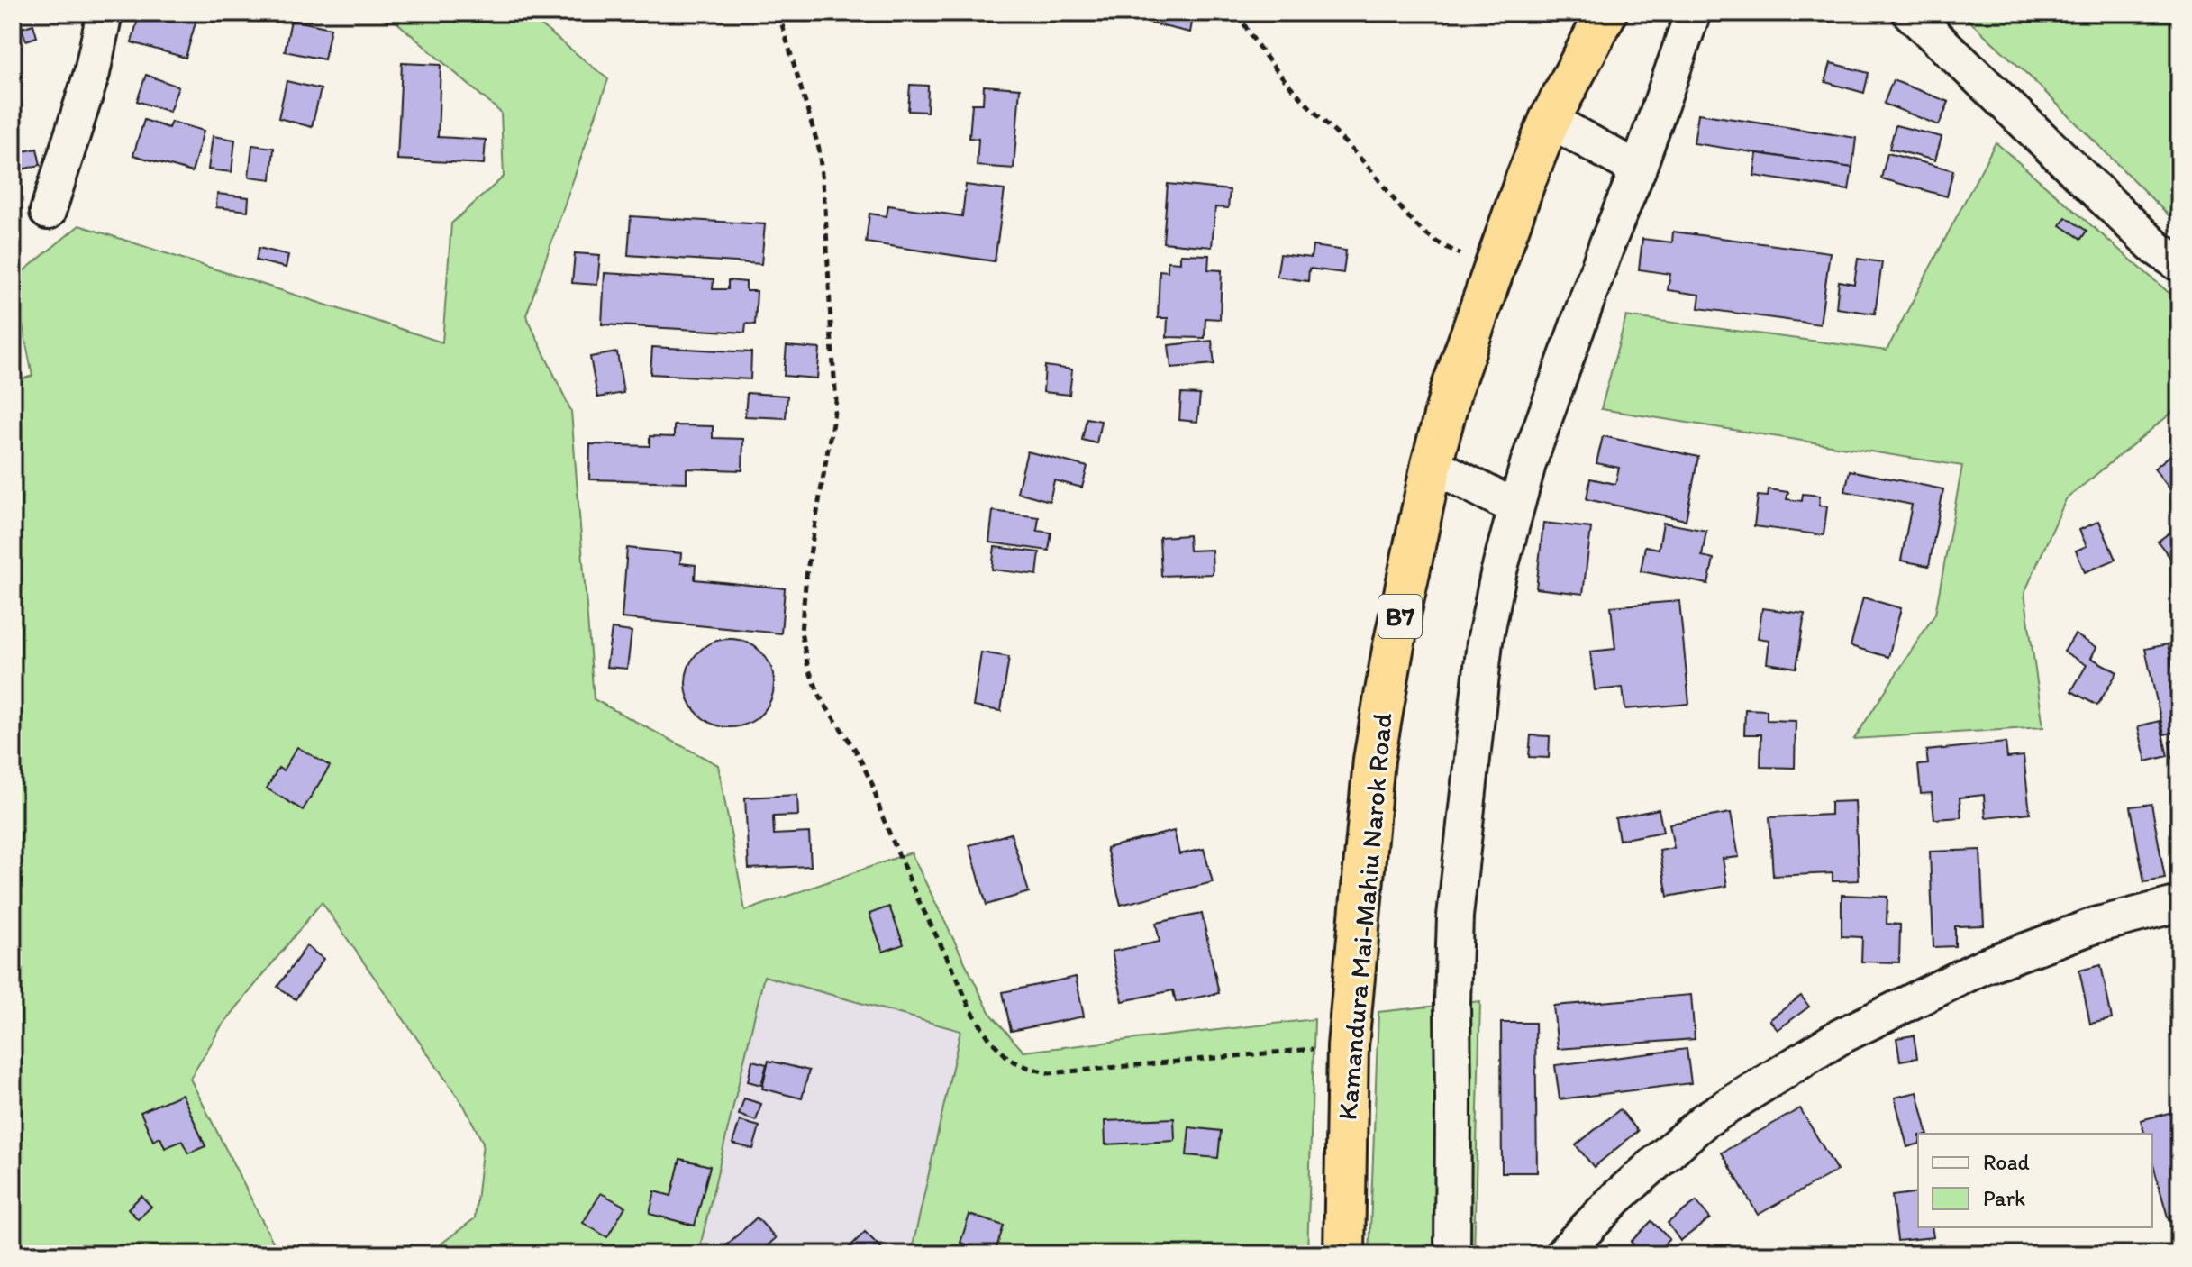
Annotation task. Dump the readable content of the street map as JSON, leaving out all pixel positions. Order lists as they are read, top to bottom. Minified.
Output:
{"streets":{"highway":["B7","Kamandura Mai-Mahiu Narok Road"]},"legend":["Road","Park"]}
